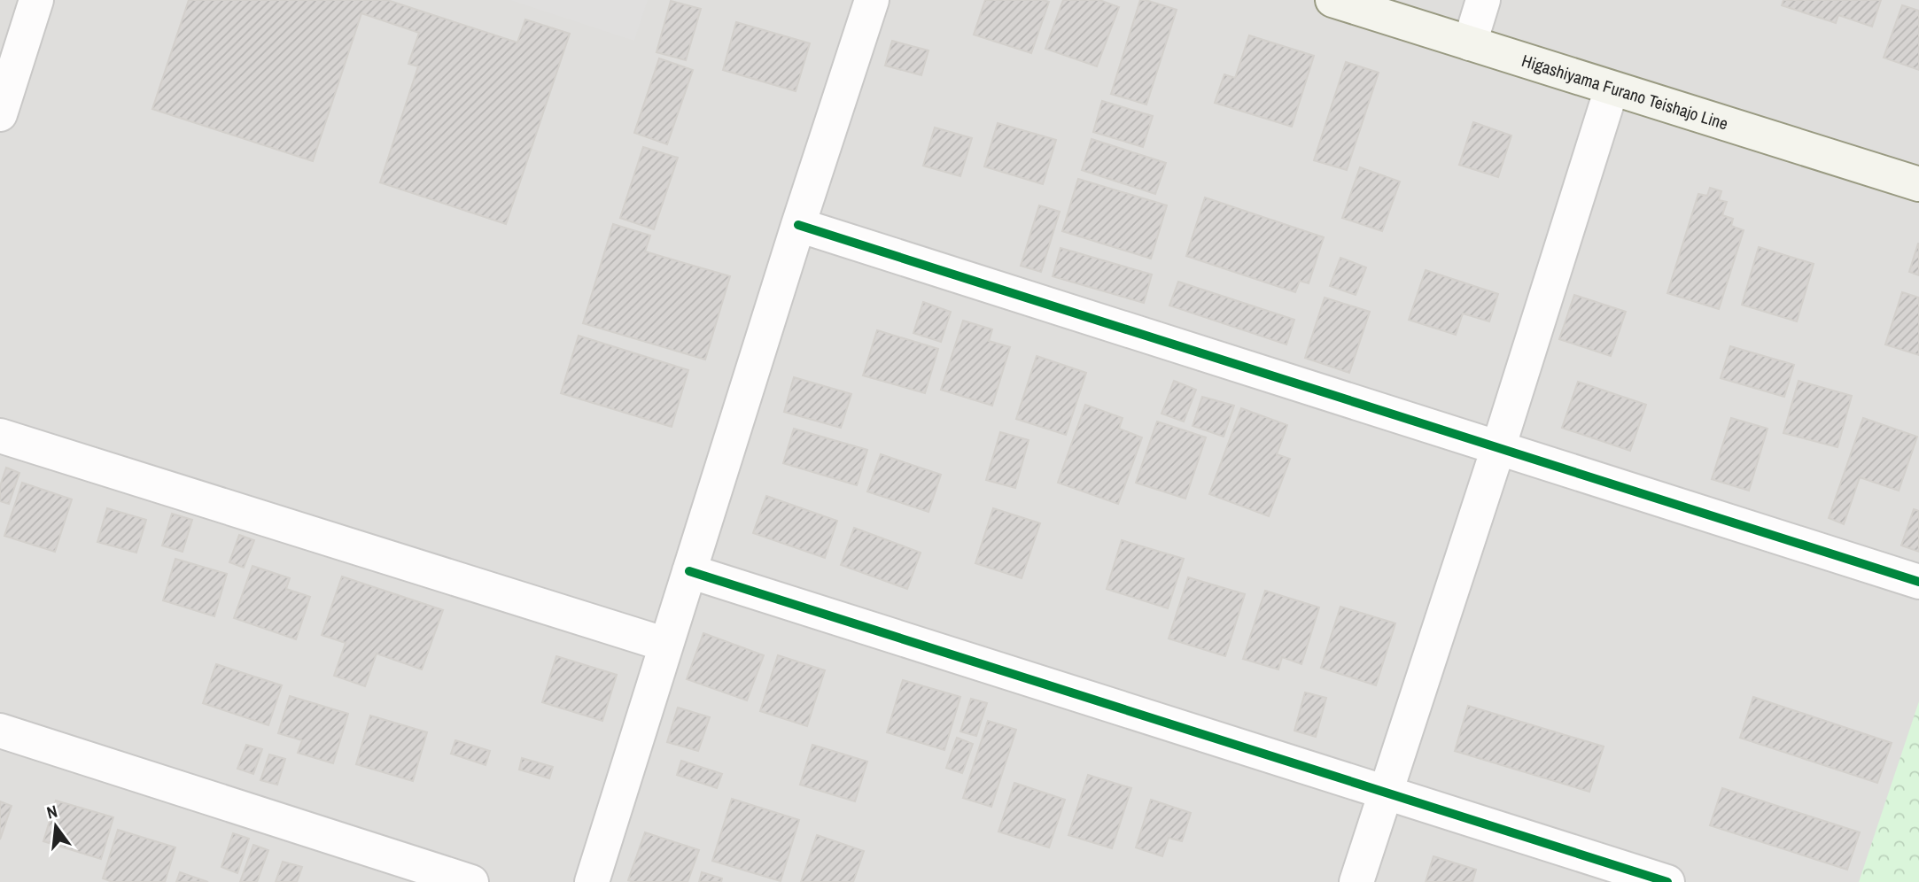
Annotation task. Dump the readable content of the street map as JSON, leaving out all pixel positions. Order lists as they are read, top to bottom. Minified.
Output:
{"streets":{"main road":["Higashiyama Furano Teishajo Line"]},"north":"top"}
